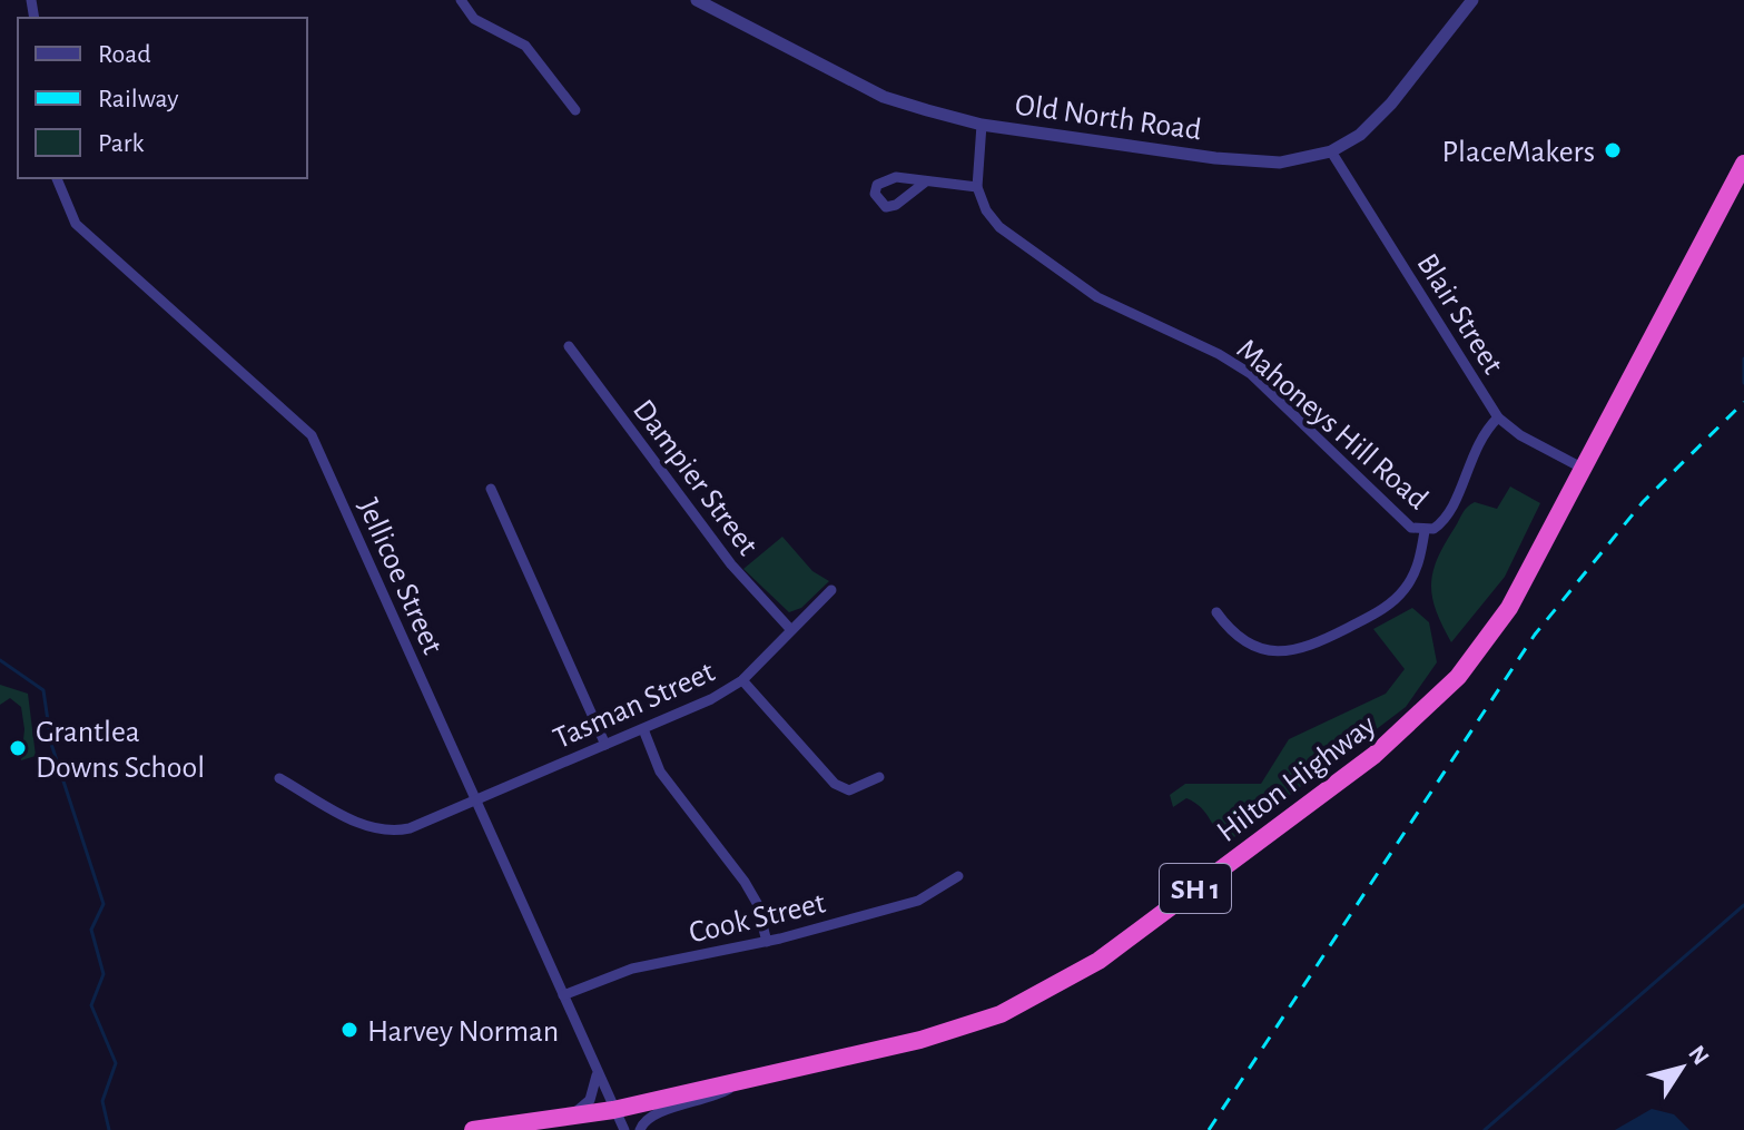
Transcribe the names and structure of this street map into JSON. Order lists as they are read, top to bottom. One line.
{"streets":{"highway":["Hilton Highway","SH 1"],"street":["Old North Road","Blair Street","Mahoneys Hill Road","Dampier Street","Jellicoe Street","Tasman Street","Cook Street"]},"crossings":[["Old North Road","Blair Street"],["Blair Street","Mahoneys Hill Road"],["Blair Street","Hilton Highway"],["Dampier Street","Tasman Street"],["Jellicoe Street","Tasman Street"],["Jellicoe Street","Hilton Highway"],["Jellicoe Street","SH 1"],["Jellicoe Street","Cook Street"],["Hilton Highway","SH 1"]],"places":["PlaceMakers","Grantlea Downs School","Harvey Norman"],"legend":["Road","Railway","Park"],"north":"top right"}
